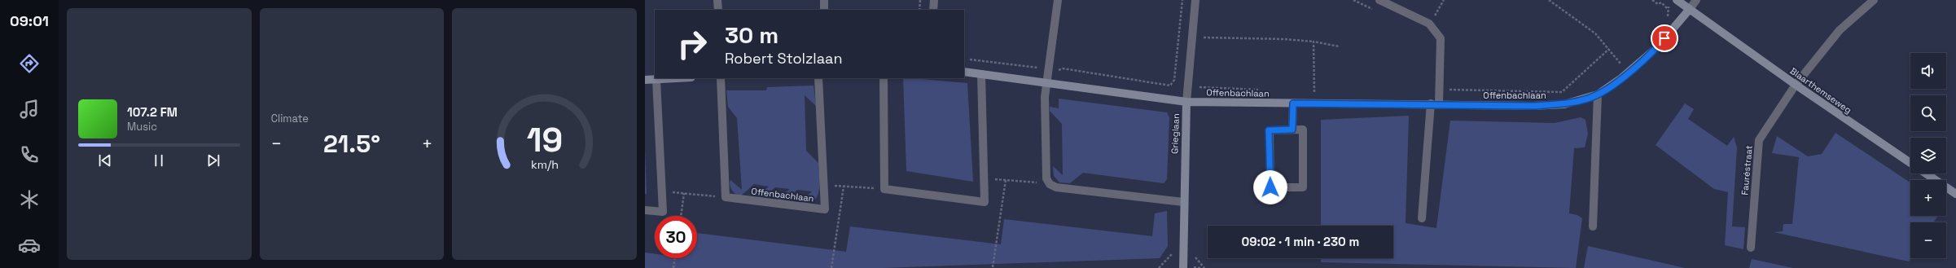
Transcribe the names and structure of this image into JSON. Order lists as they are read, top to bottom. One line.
{"streets":{"street":["Blaarthemseweg","Offenbachlaan","Grieglaan","Fauréstraat"]},"crossings":[["Blaarthemseweg","Offenbachlaan"],["Blaarthemseweg","Fauréstraat"],["Offenbachlaan","Grieglaan"]],"page":{"tabs":"09:01","tile":"Climate","turn":["30 m","Robert Stolzlaan"],"map_buttons":["+","−"],"song":["107.2 FM","Music"],"heat":["−","21.5°","+"],"limit":"30","trip":"09:02 · 1 min · 230 m","gauge":["19","km/h"]}}
